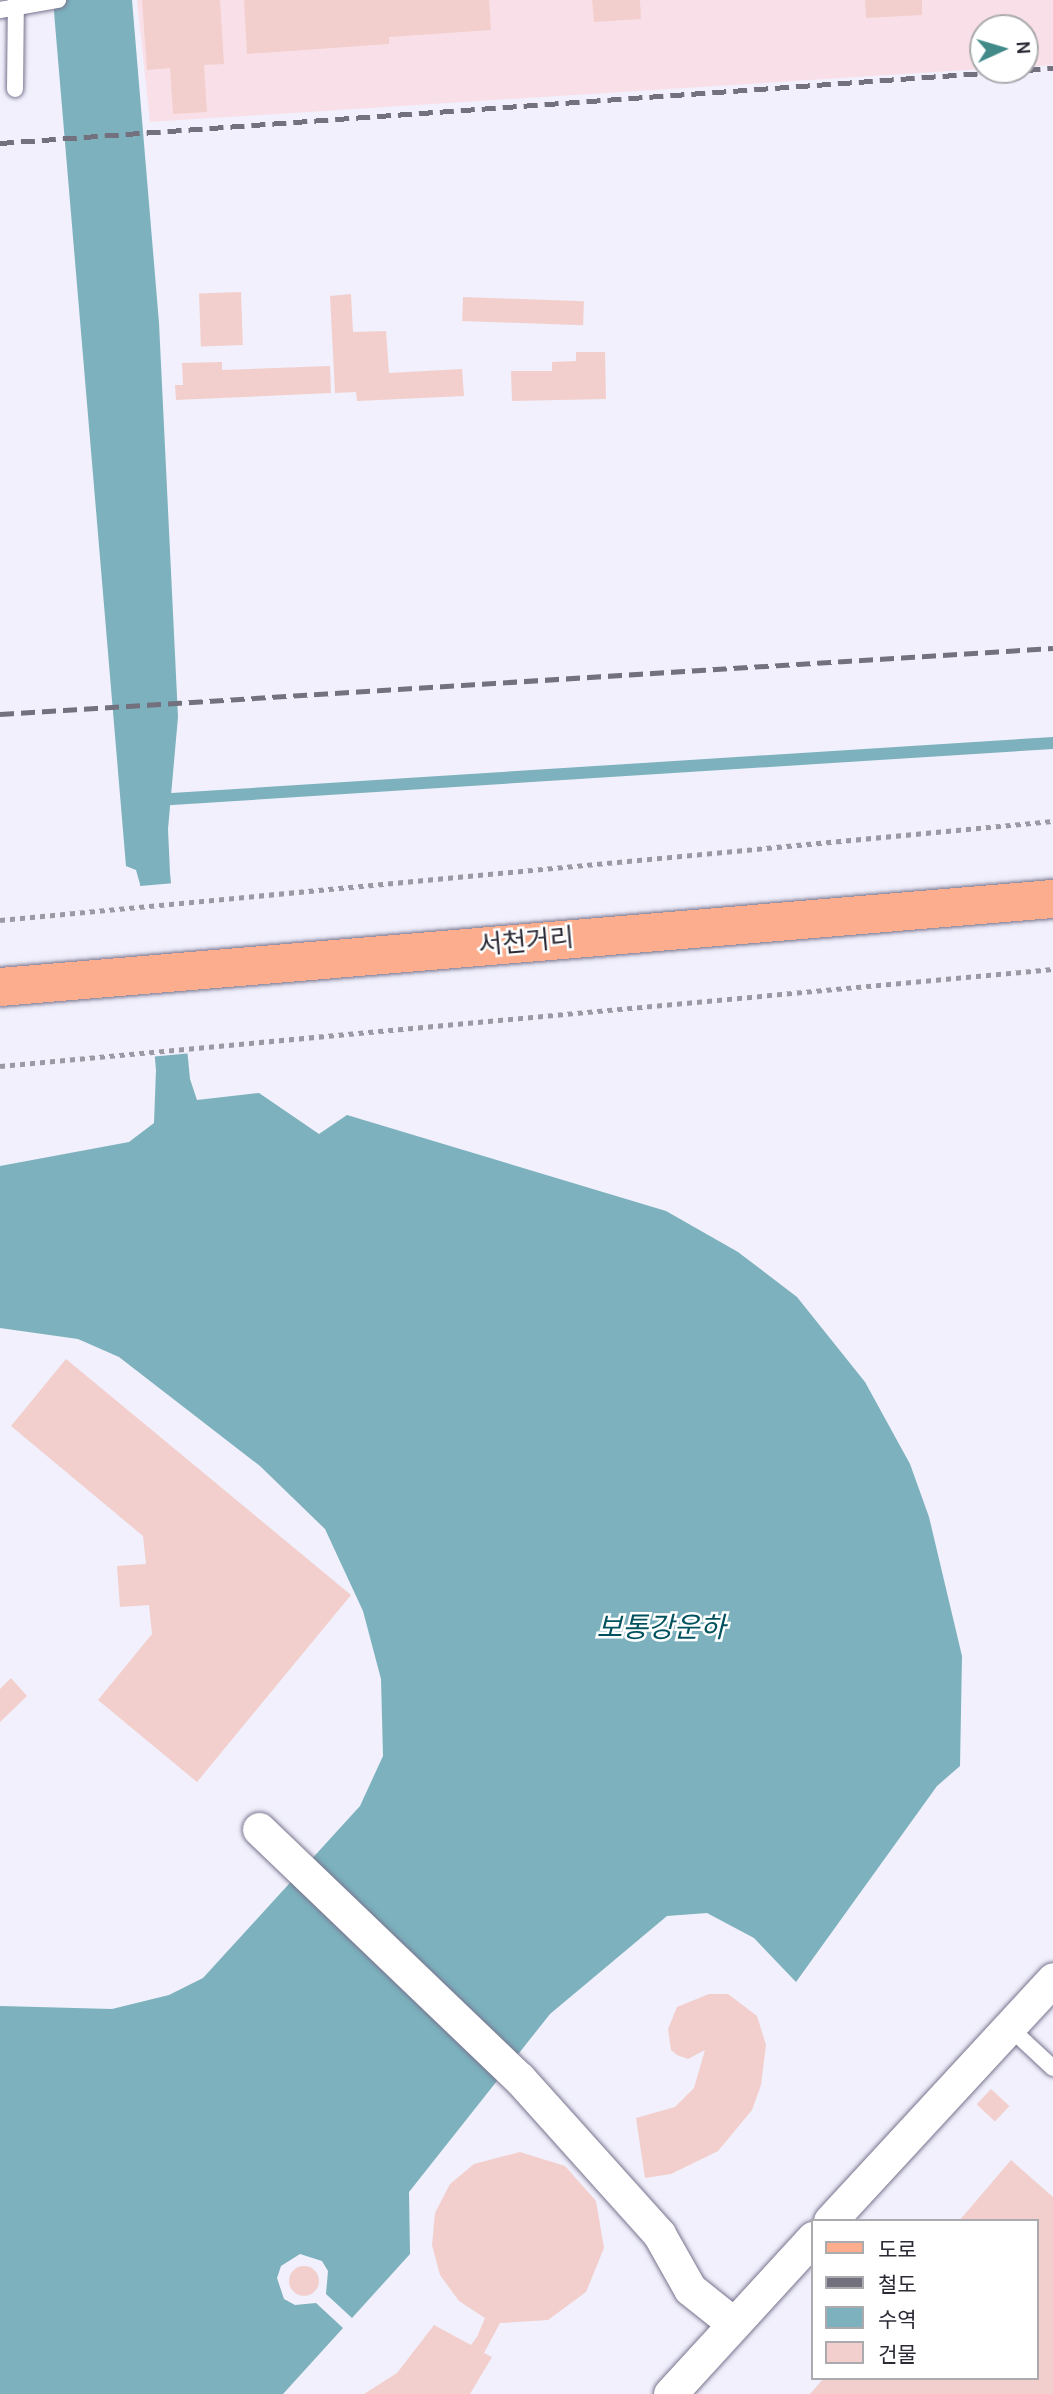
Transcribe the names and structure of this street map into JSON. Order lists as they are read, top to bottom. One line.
{"streets":{"main road":["서천거리"]},"water":["보통강운하"],"legend":["도로","철도","수역","건물"],"north":"right"}
